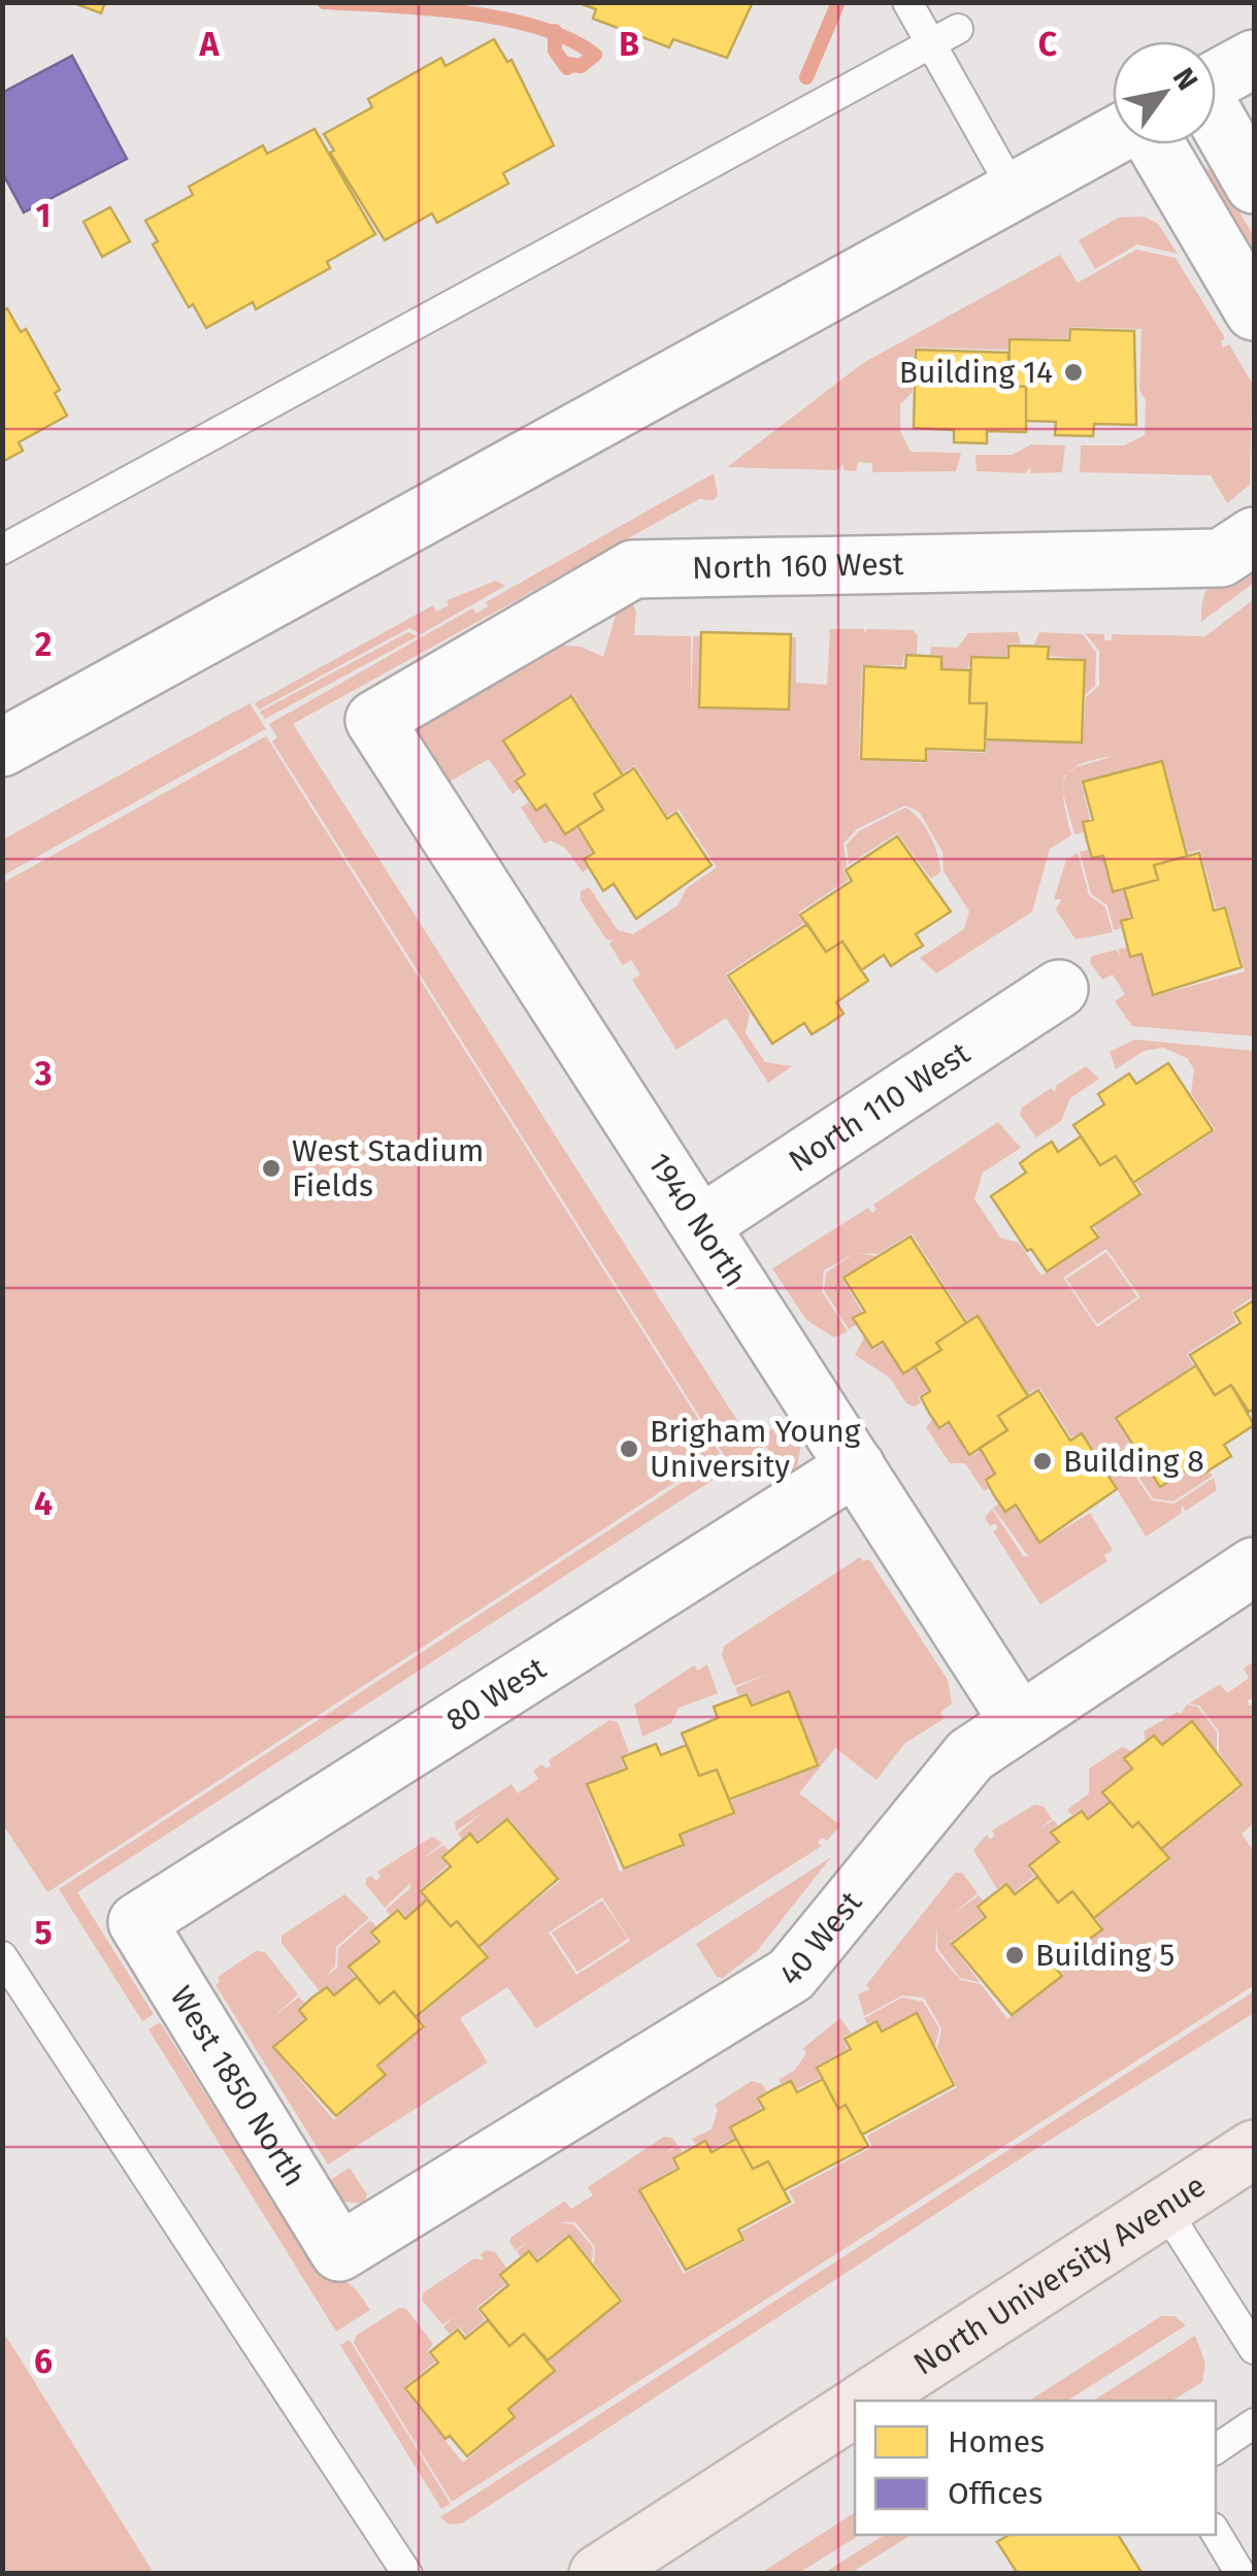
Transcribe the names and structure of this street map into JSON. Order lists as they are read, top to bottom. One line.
{"streets":{"highway":["North University Avenue"],"street":["North 160 West","North 110 West","1940 North","80 West","40 West","West 1850 North"]},"crossings":[["North 160 West","1940 North"],["North 110 West","1940 North"],["1940 North","80 West"],["1940 North","40 West"],["80 West","West 1850 North"],["40 West","West 1850 North"]],"places":["Building 14","West Stadium Fields","Brigham Young University","Building 8","Building 5"],"legend":["Homes","Offices"],"north":"top right","grid":{"columns":["A","B","C"],"rows":["1","2","3","4","5","6"]}}
